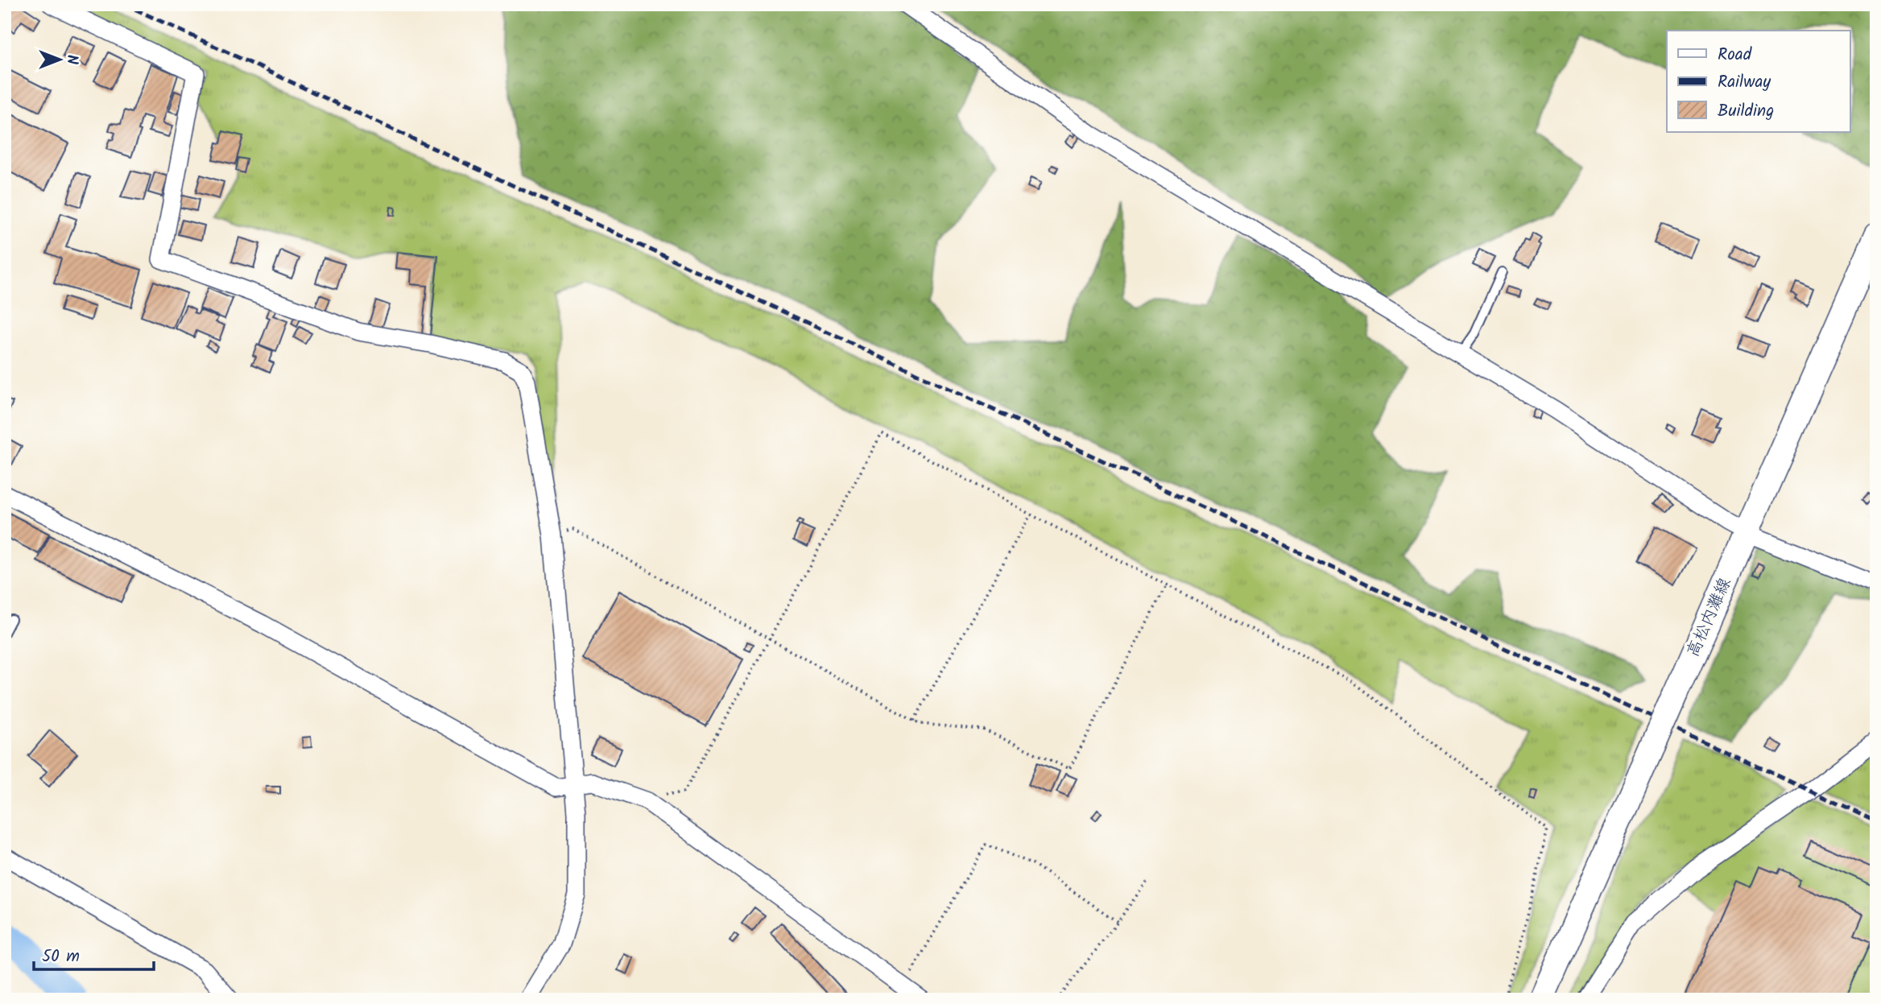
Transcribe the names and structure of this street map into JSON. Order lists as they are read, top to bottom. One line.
{"streets":{"main road":["高松内灘線"]},"legend":["Road","Railway","Building"],"scale_bar":"50 m","north":"right"}
